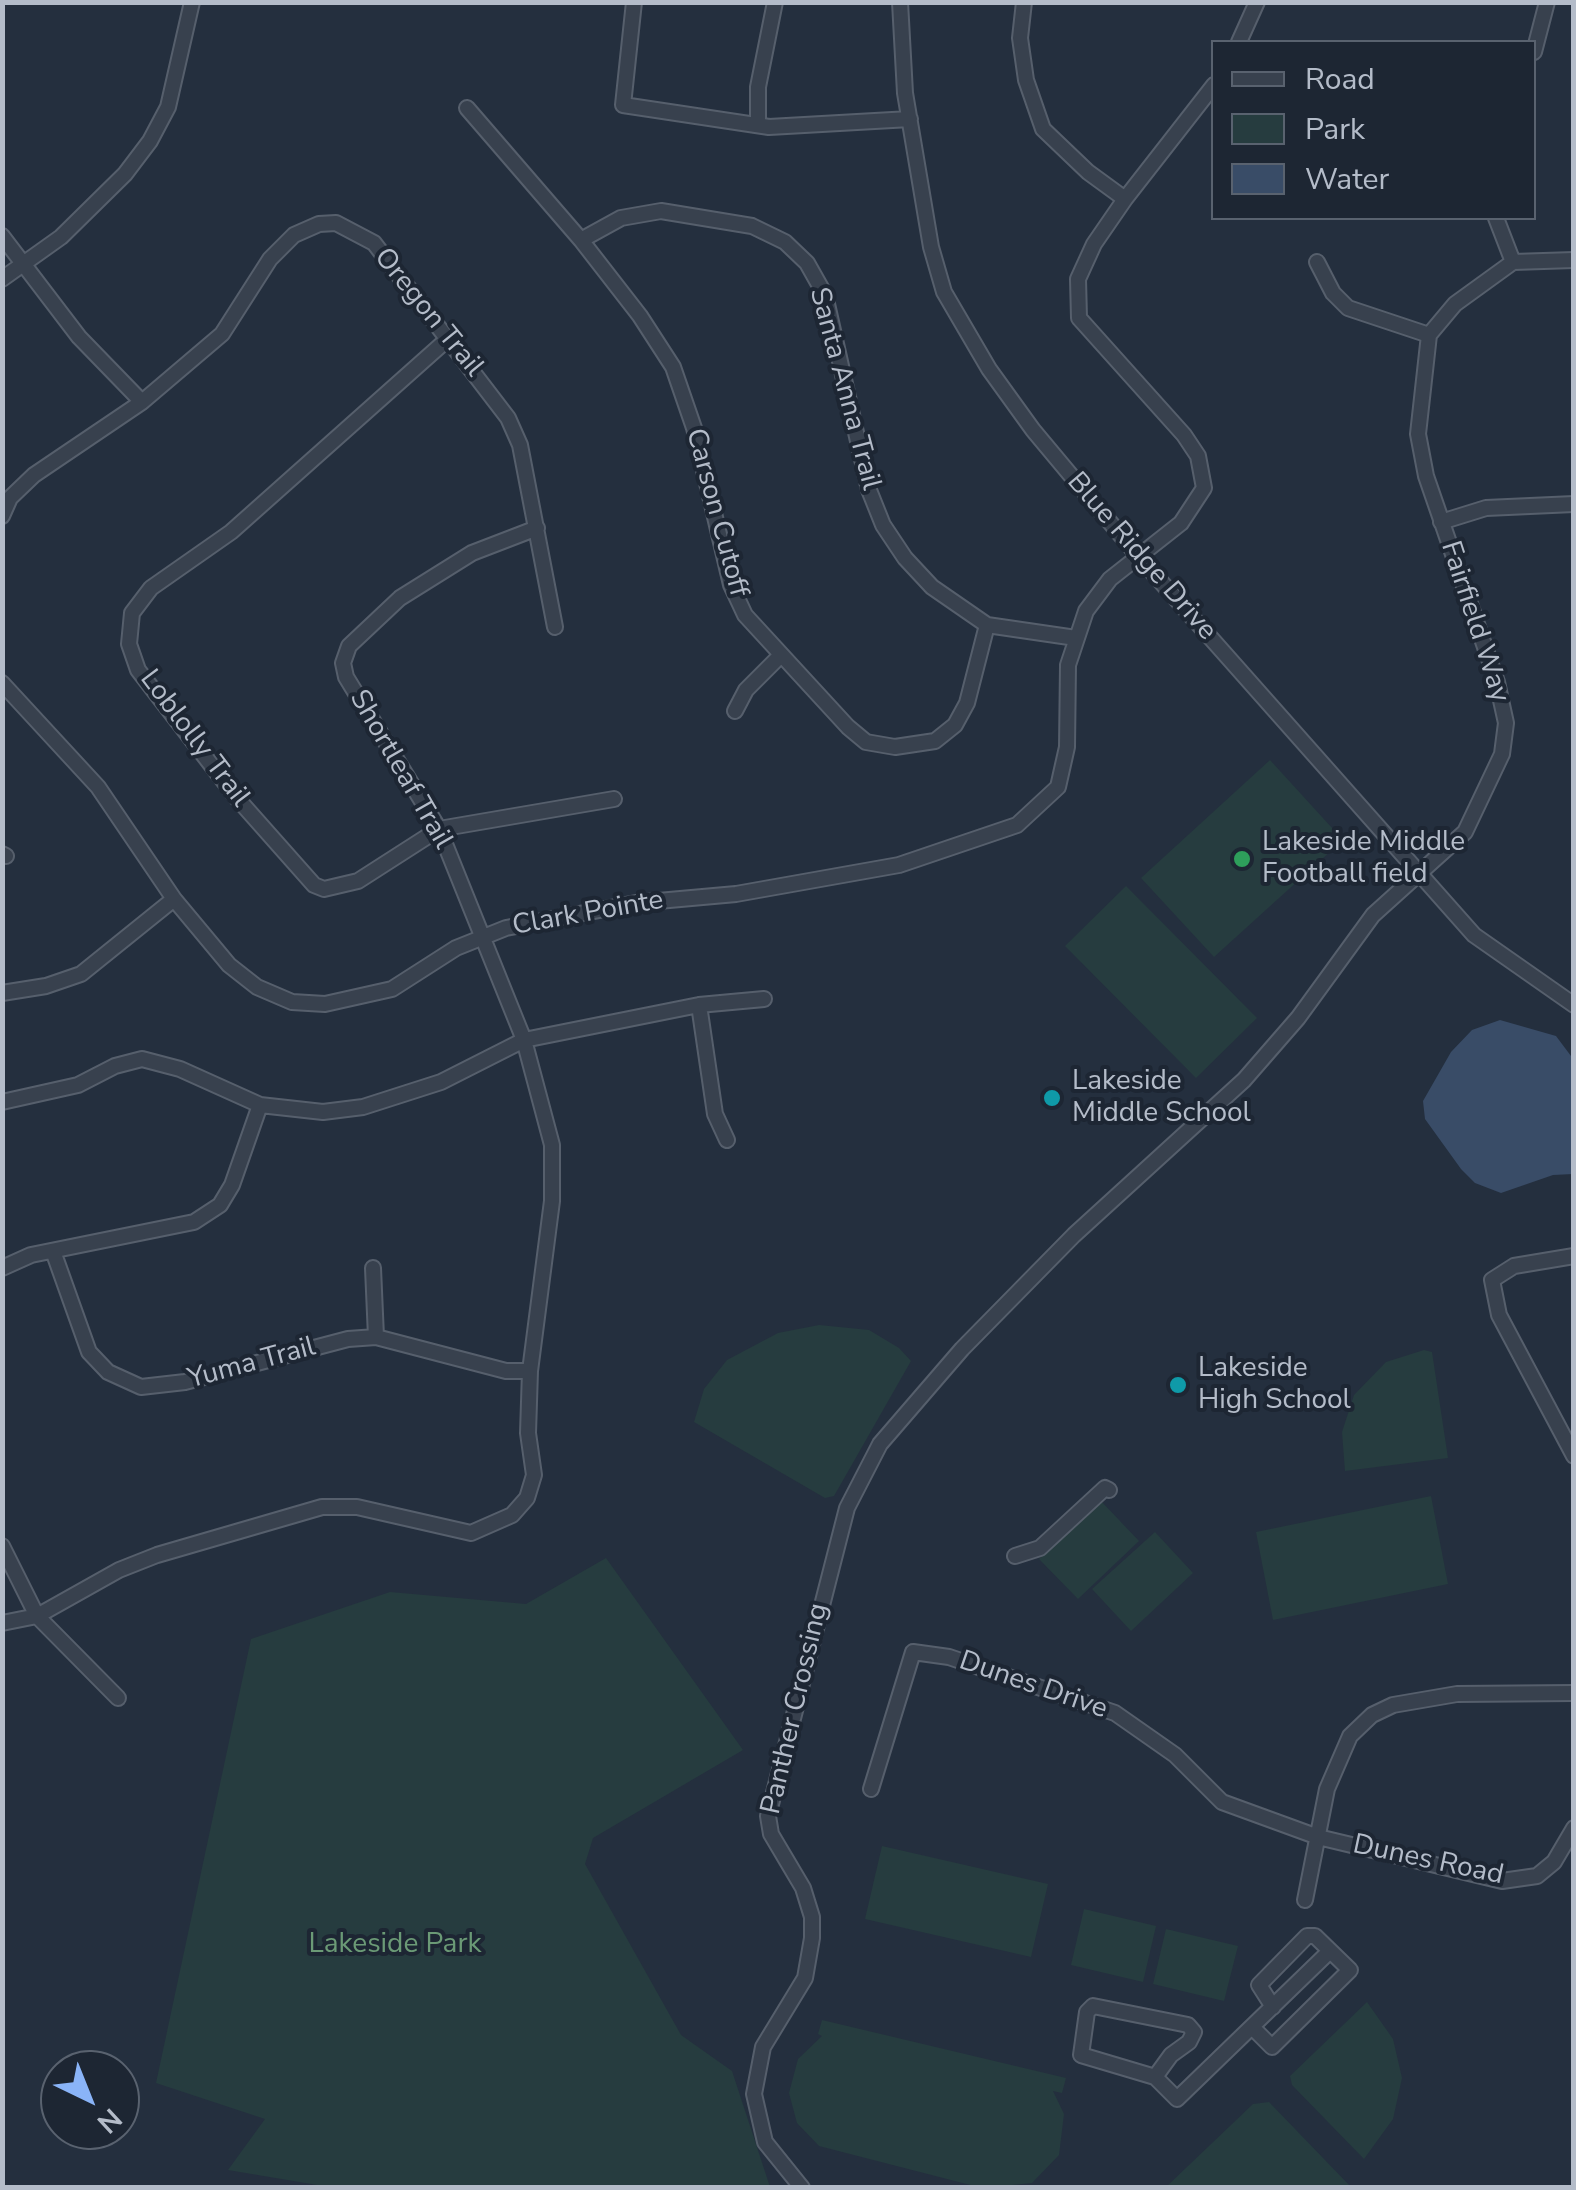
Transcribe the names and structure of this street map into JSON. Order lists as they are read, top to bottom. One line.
{"streets":{"street":["Oregon Trail","Santa Anna Trail","Carson Cutoff","Blue Ridge Drive","Fairfield Way","Loblolly Trail","Shortleaf Trail","Clark Pointe","Yuma Trail","Dunes Drive","Panther Crossing","Dunes Road"]},"crossings":[["Oregon Trail","Loblolly Trail"],["Oregon Trail","Shortleaf Trail"],["Santa Anna Trail","Carson Cutoff"],["Santa Anna Trail","Clark Pointe"],["Blue Ridge Drive","Fairfield Way"],["Blue Ridge Drive","Clark Pointe"],["Fairfield Way","Panther Crossing"],["Loblolly Trail","Shortleaf Trail"],["Shortleaf Trail","Clark Pointe"],["Shortleaf Trail","Yuma Trail"],["Dunes Drive","Dunes Road"]],"parks":["Lakeside Park"],"places":["Lakeside Middle Football field","Lakeside Middle School","Lakeside High School"],"legend":["Road","Park","Water"],"north":"bottom right"}
